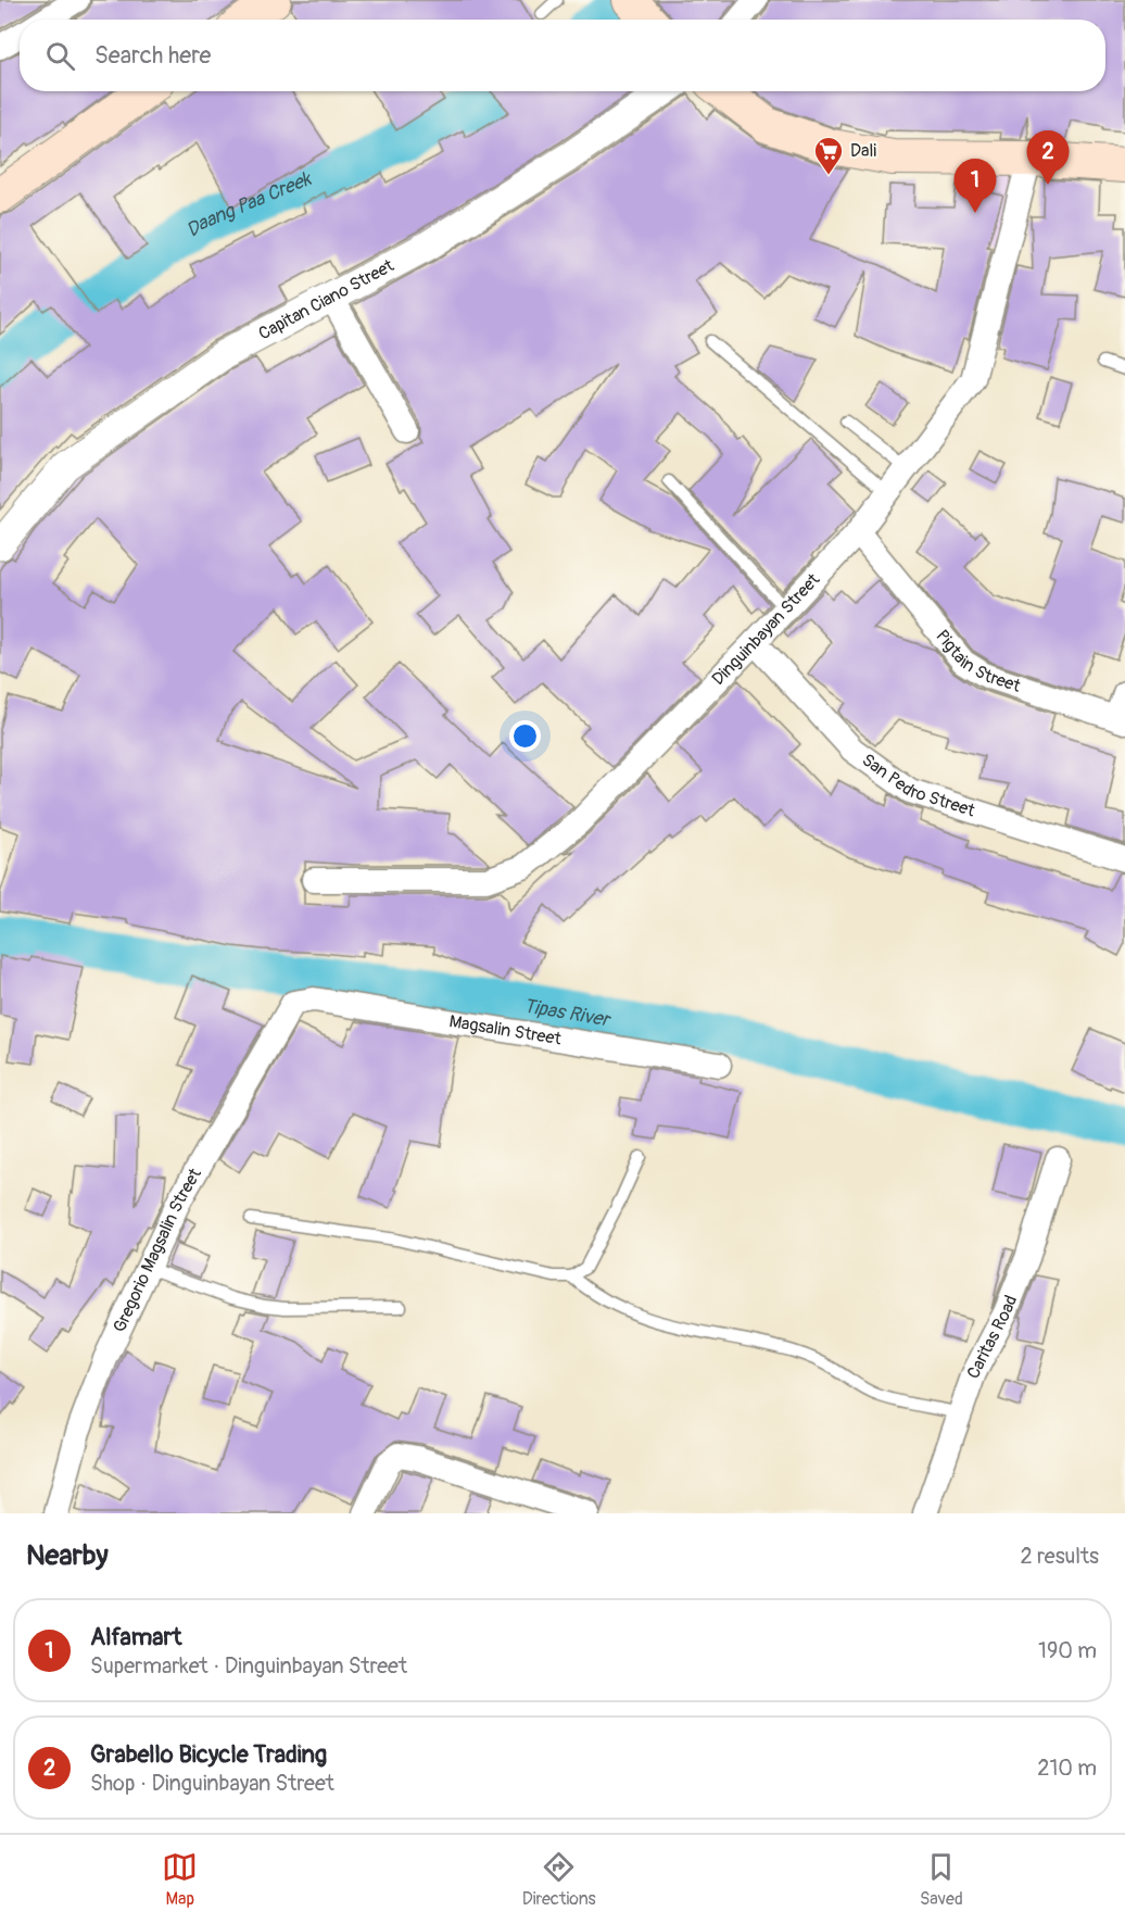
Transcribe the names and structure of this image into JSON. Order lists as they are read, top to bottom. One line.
{"streets":{"street":["Capitan Ciano Street","Dinguinbayan Street","Pigtain Street","San Pedro Street","Magsalin Street","Gregorio Magsalin Street","Caritas Road"]},"crossings":[["Dinguinbayan Street","Pigtain Street"],["Dinguinbayan Street","San Pedro Street"],["Magsalin Street","Gregorio Magsalin Street"]],"water":["Daang Paa Creek","Tipas River"],"places":{"supermarket":["Dali"]},"page":{"search":"Search here","pins":["2","1"],"heading":["Nearby","2 results"],"list":[{"mark":"1","name":"Alfamart","note":"Supermarket · Dinguinbayan Street","value":"190 m"},{"mark":"2","name":"Grabello Bicycle Trading","note":"Shop · Dinguinbayan Street","value":"210 m"}],"nav":["Map","Directions","Saved"]}}
